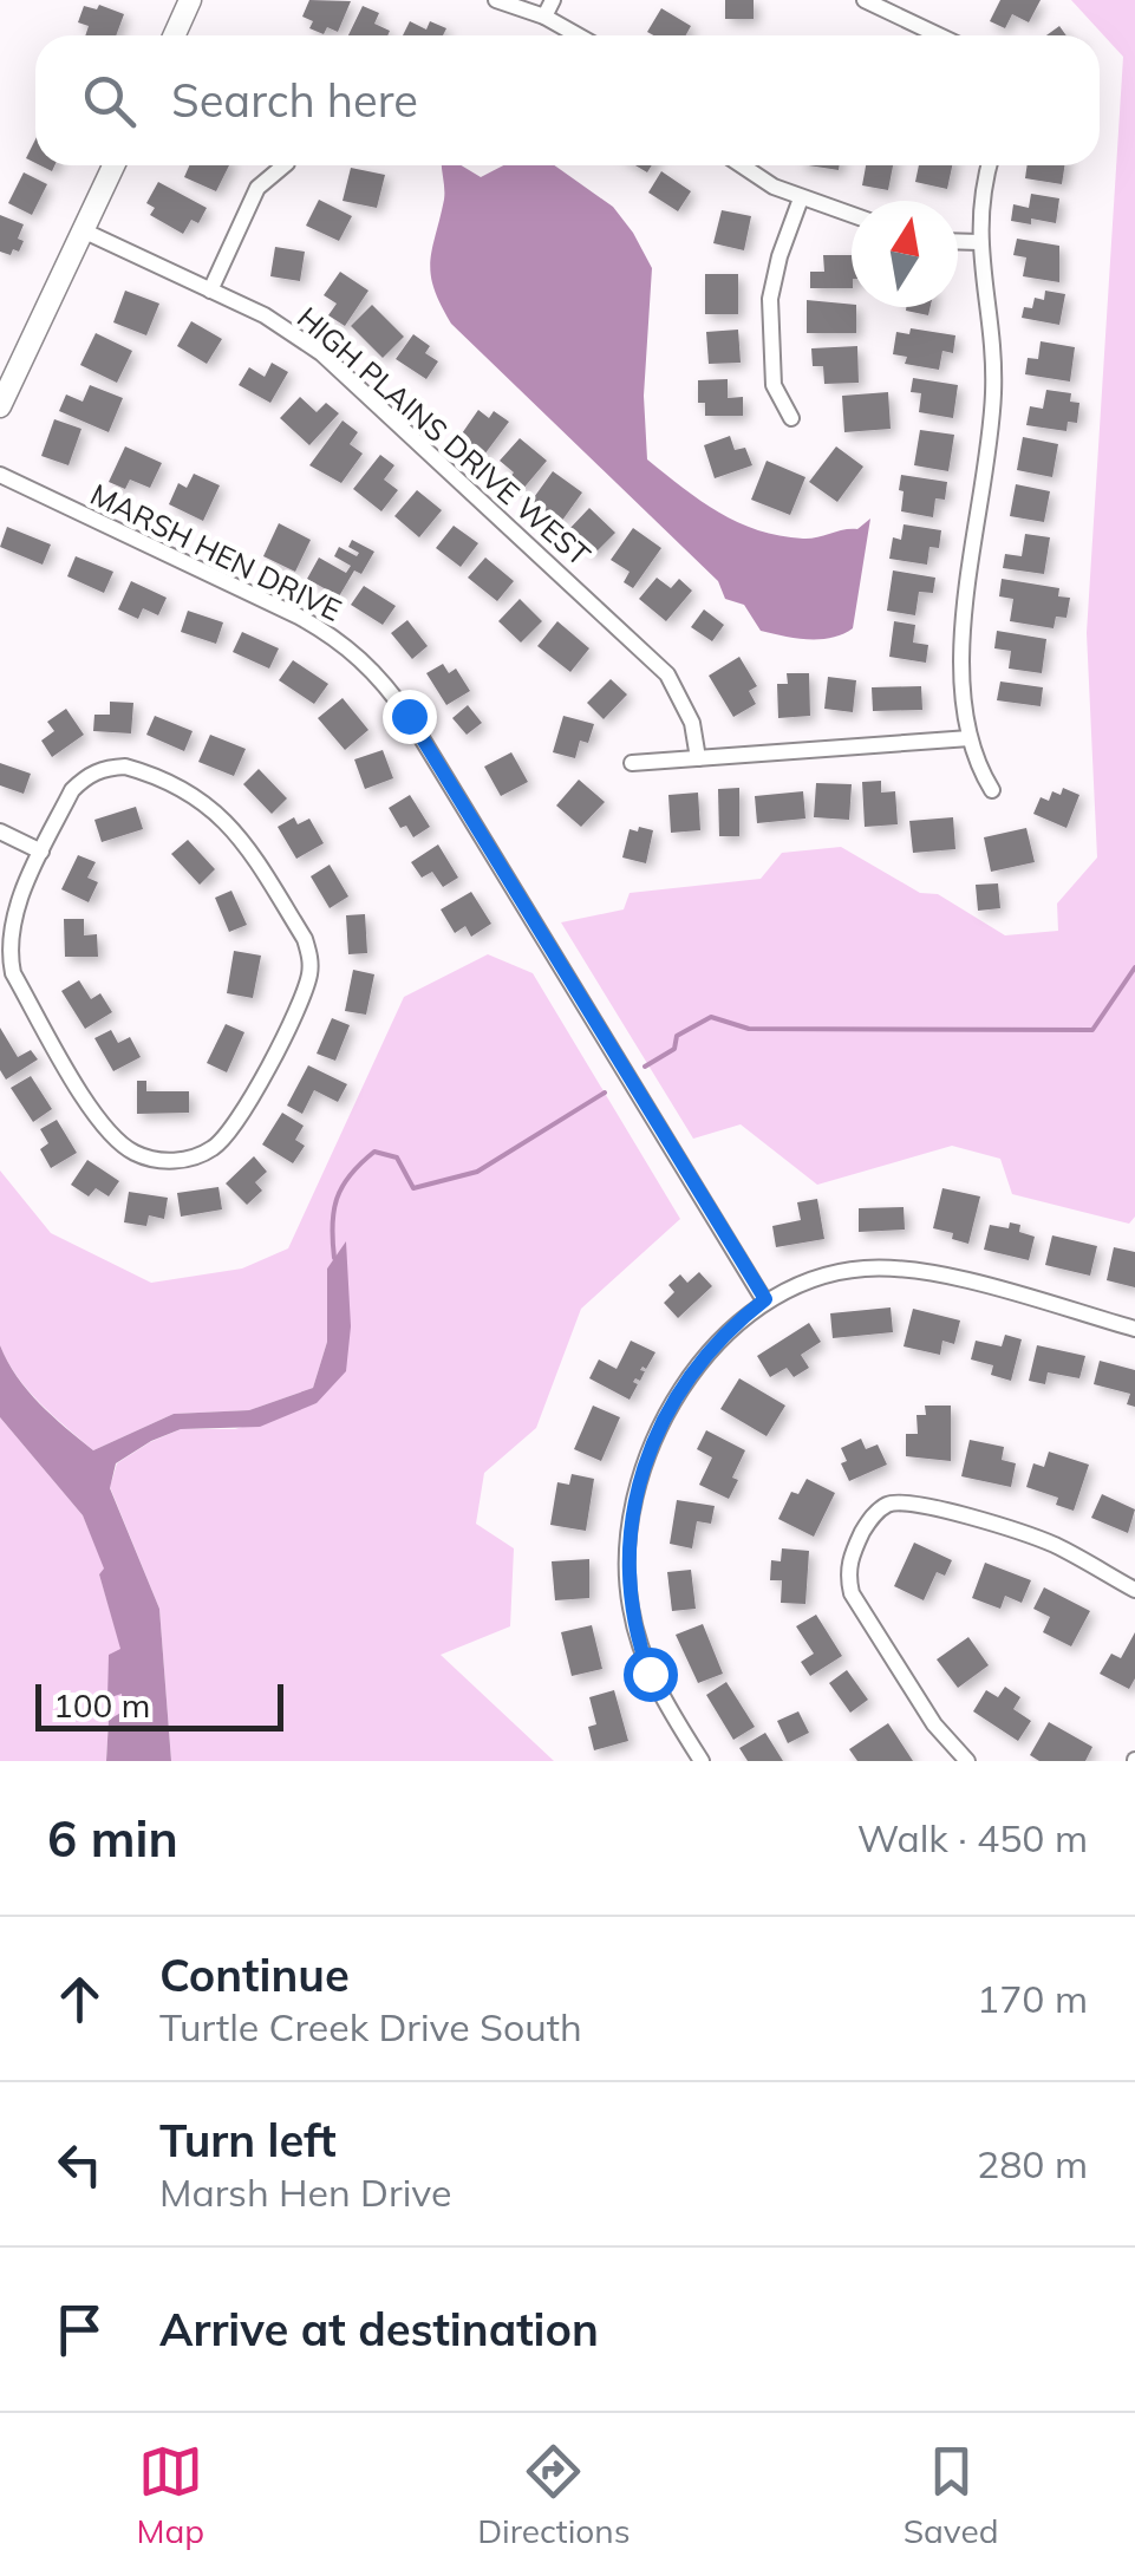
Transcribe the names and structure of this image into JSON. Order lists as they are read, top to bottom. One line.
{"streets":{"street":["HIGH PLAINS DRIVE WEST","MARSH HEN DRIVE"]},"scale_bar":"100 m","north":"top","page":{"search":"Search here","scale":"100 m","heading":["6 min","Walk · 450 m"],"list":[["Continue","Turtle Creek Drive South","170 m"],["Turn left","Marsh Hen Drive","280 m"],"Arrive at destination"],"nav":["Map","Directions","Saved"]}}
